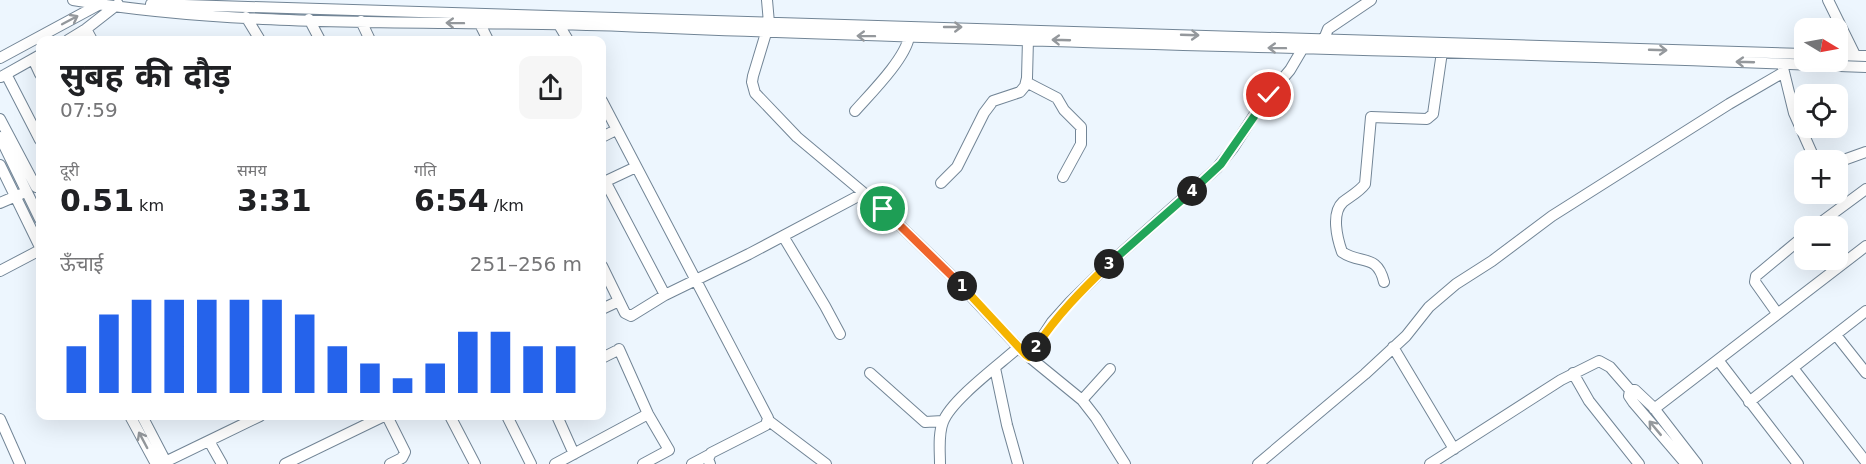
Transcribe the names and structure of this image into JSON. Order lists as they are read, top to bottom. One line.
{"north":"right","page":{"map_buttons":["+","−"],"heading":["सुबह की दौड़","07:59"],"stats":[["दूरी","0.51 km"],["समय","3:31"],["गति","6:54 /km"]],"pins":["4","3","1","2"],"chart":["ऊँचाई","251–256 m"]}}
